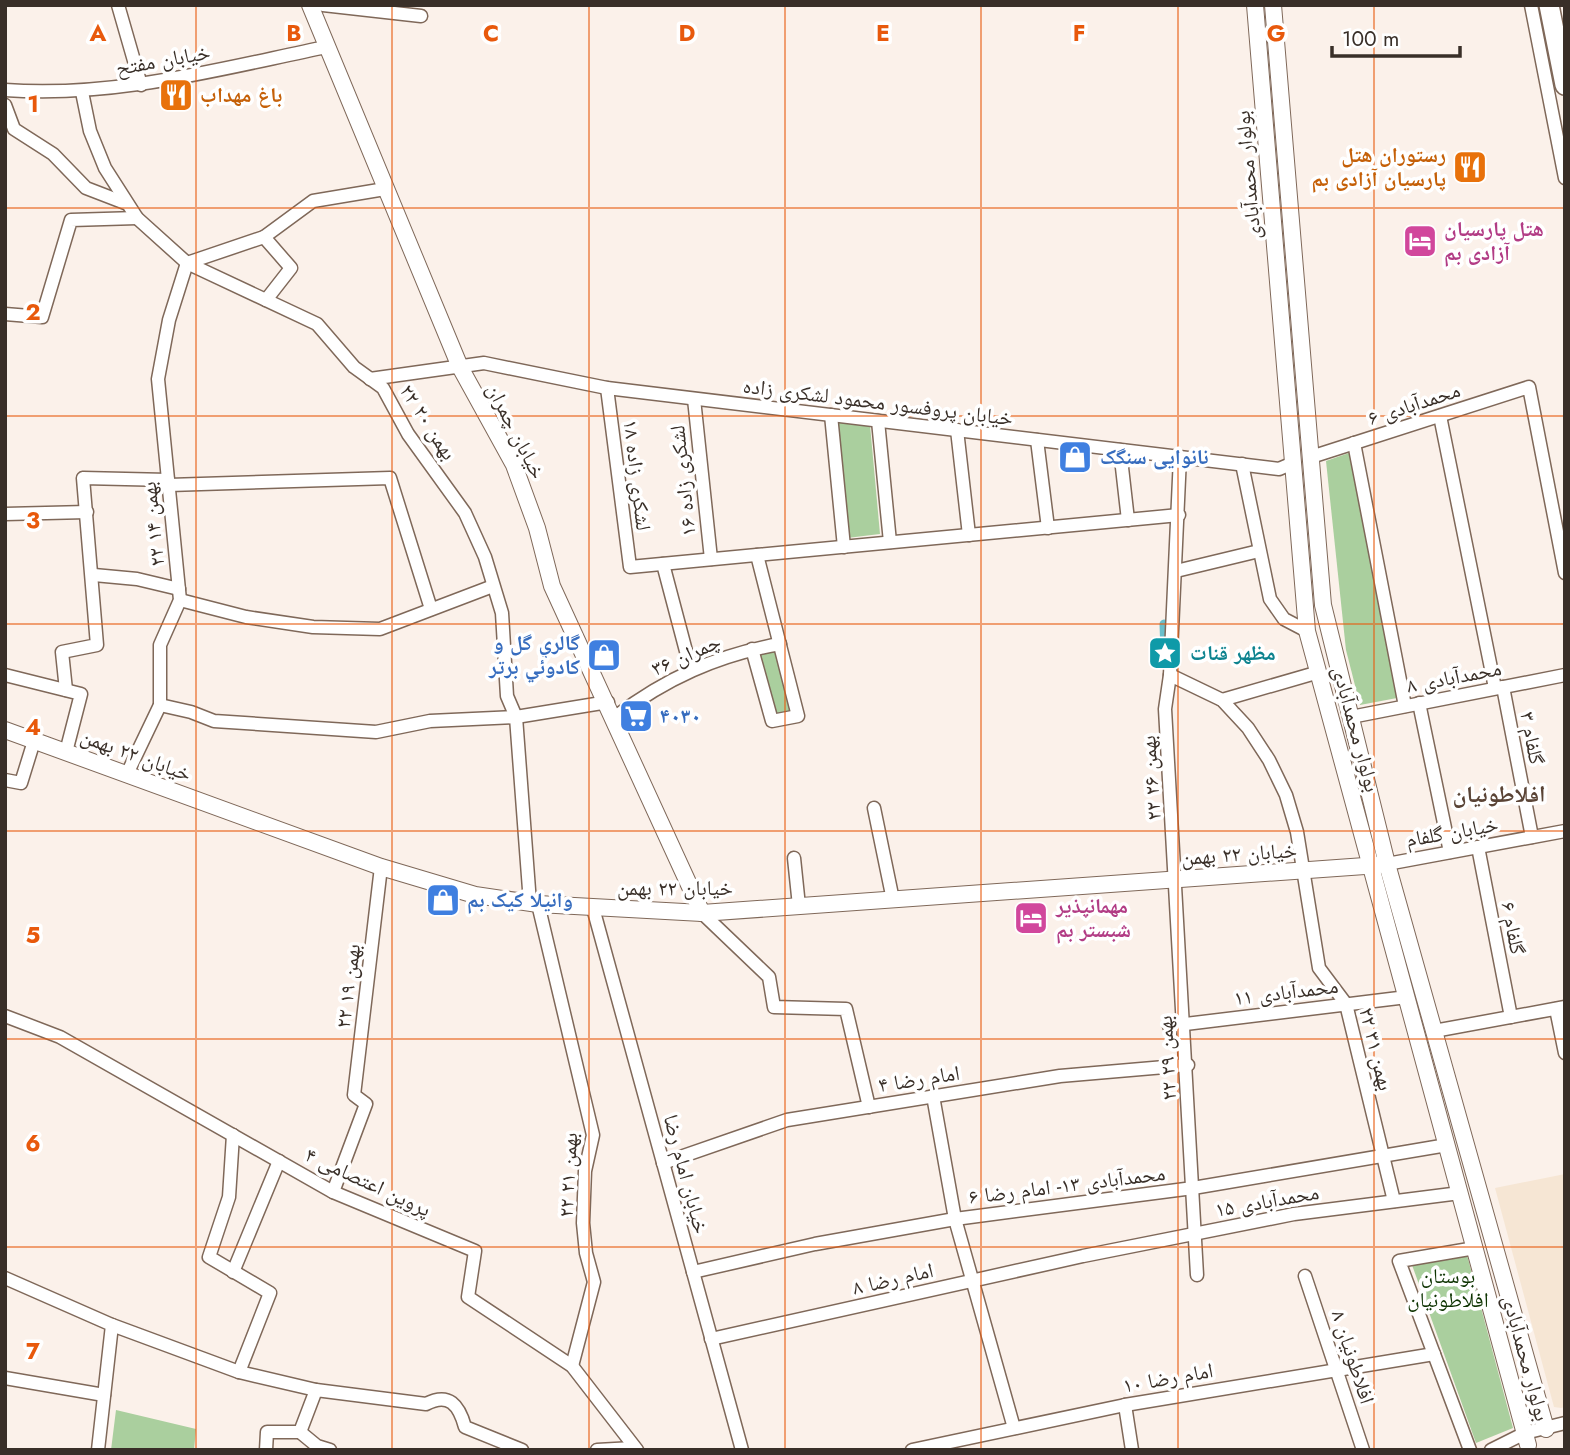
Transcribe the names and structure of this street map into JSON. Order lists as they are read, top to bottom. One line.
{"streets":{"main road":["بولوار محمدآبادی","خیابان چمران","خیابان ۲۲ بهمن"],"street":["خیابان مفتح","خیابان پروفسور محمود لشکری زاده","محمدآبادی ۶","۲۲ بهمن ۲۰","لشکری زاده ۱۸","لشکری زاده ١۶","۲۲ بهمن ۱۴","چمران ۳۶","محمدآبادی ۸","گلفام ۳","۲۲ بهمن ۲۶","خیابان گلفام","گلفام ۶","۲۲ بهمن ۱۹","محمدآبادی ۱۱","۲۲ بهمن ۳۱","۲۲ بهمن ۲۹","امام رضا ۴","خیابان امام رضا","۲۲ بهمن ۲۱","پروین اعتصامی ۴","محمدآبادی ۱۳- امام رضا ۶","محمدآبادی ۱۵","امام رضا ۸","افلاطونیان ۸","امام رضا ۱۰"]},"crossings":[["خیابان مفتح","۲۲ بهمن ۲۰"],["خیابان مفتح","خیابان چمران"],["بولوار محمدآبادی","خیابان پروفسور محمود لشکری زاده"],["بولوار محمدآبادی","محمدآبادی ۶"],["بولوار محمدآبادی","محمدآبادی ۸"],["بولوار محمدآبادی","خیابان ۲۲ بهمن"],["بولوار محمدآبادی","خیابان گلفام"],["بولوار محمدآبادی","محمدآبادی ۱۱"],["بولوار محمدآبادی","محمدآبادی ۱۳- امام رضا ۶"],["بولوار محمدآبادی","محمدآبادی ۱۵"],["خیابان پروفسور محمود لشکری زاده","۲۲ بهمن ۲۰"],["خیابان پروفسور محمود لشکری زاده","خیابان چمران"],["خیابان پروفسور محمود لشکری زاده","لشکری زاده ۱۸"],["خیابان پروفسور محمود لشکری زاده","لشکری زاده ١۶"],["خیابان پروفسور محمود لشکری زاده","۲۲ بهمن ۲۶"],["محمدآبادی ۶","گلفام ۳"],["۲۲ بهمن ۲۰","۲۲ بهمن ۱۴"],["۲۲ بهمن ۲۰","خیابان ۲۲ بهمن"],["۲۲ بهمن ۲۰","۲۲ بهمن ۲۱"],["خیابان چمران","چمران ۳۶"],["خیابان چمران","خیابان ۲۲ بهمن"],["۲۲ بهمن ۱۴","خیابان ۲۲ بهمن"],["محمدآبادی ۸","گلفام ۳"],["گلفام ۳","خیابان گلفام"],["خیابان ۲۲ بهمن","۲۲ بهمن ۲۶"],["خیابان ۲۲ بهمن","خیابان گلفام"],["خیابان ۲۲ بهمن","۲۲ بهمن ۱۹"],["خیابان ۲۲ بهمن","۲۲ بهمن ۳۱"],["خیابان ۲۲ بهمن","۲۲ بهمن ۲۹"],["خیابان ۲۲ بهمن","خیابان امام رضا"],["خیابان ۲۲ بهمن","۲۲ بهمن ۲۱"],["۲۲ بهمن ۲۶","۲۲ بهمن ۲۹"],["خیابان گلفام","گلفام ۶"],["۲۲ بهمن ۱۹","پروین اعتصامی ۴"],["محمدآبادی ۱۱","۲۲ بهمن ۳۱"],["محمدآبادی ۱۱","۲۲ بهمن ۲۹"],["۲۲ بهمن ۳۱","محمدآبادی ۱۳- امام رضا ۶"],["۲۲ بهمن ۳۱","محمدآبادی ۱۵"],["۲۲ بهمن ۲۹","امام رضا ۴"],["۲۲ بهمن ۲۹","محمدآبادی ۱۳- امام رضا ۶"],["۲۲ بهمن ۲۹","محمدآبادی ۱۵"],["امام رضا ۴","خیابان امام رضا"],["خیابان امام رضا","محمدآبادی ۱۳- امام رضا ۶"],["خیابان امام رضا","امام رضا ۸"],["۲۲ بهمن ۲۱","پروین اعتصامی ۴"],["محمدآبادی ۱۵","امام رضا ۸"],["افلاطونیان ۸","امام رضا ۱۰"]],"districts":["افلاطونیان"],"parks":["بوستان افلاطونیان"],"places":{"restaurant":["باغ مهداب","رستوران هتل پارسیان آزادی بم"],"hotel":["هتل پارسیان آزادی بم","مهمانپذیر شبستر بم"],"shop":["نانوایی سنگک","گالري گل و كادوئي برتر","وانیلا کیک بم"],"place":["مظهر قنات"],"supermarket":["۴۰۳۰"]},"scale_bar":"100 m","grid":{"columns":["A","B","C","D","E","F","G"],"rows":["1","2","3","4","5","6","7"]}}
